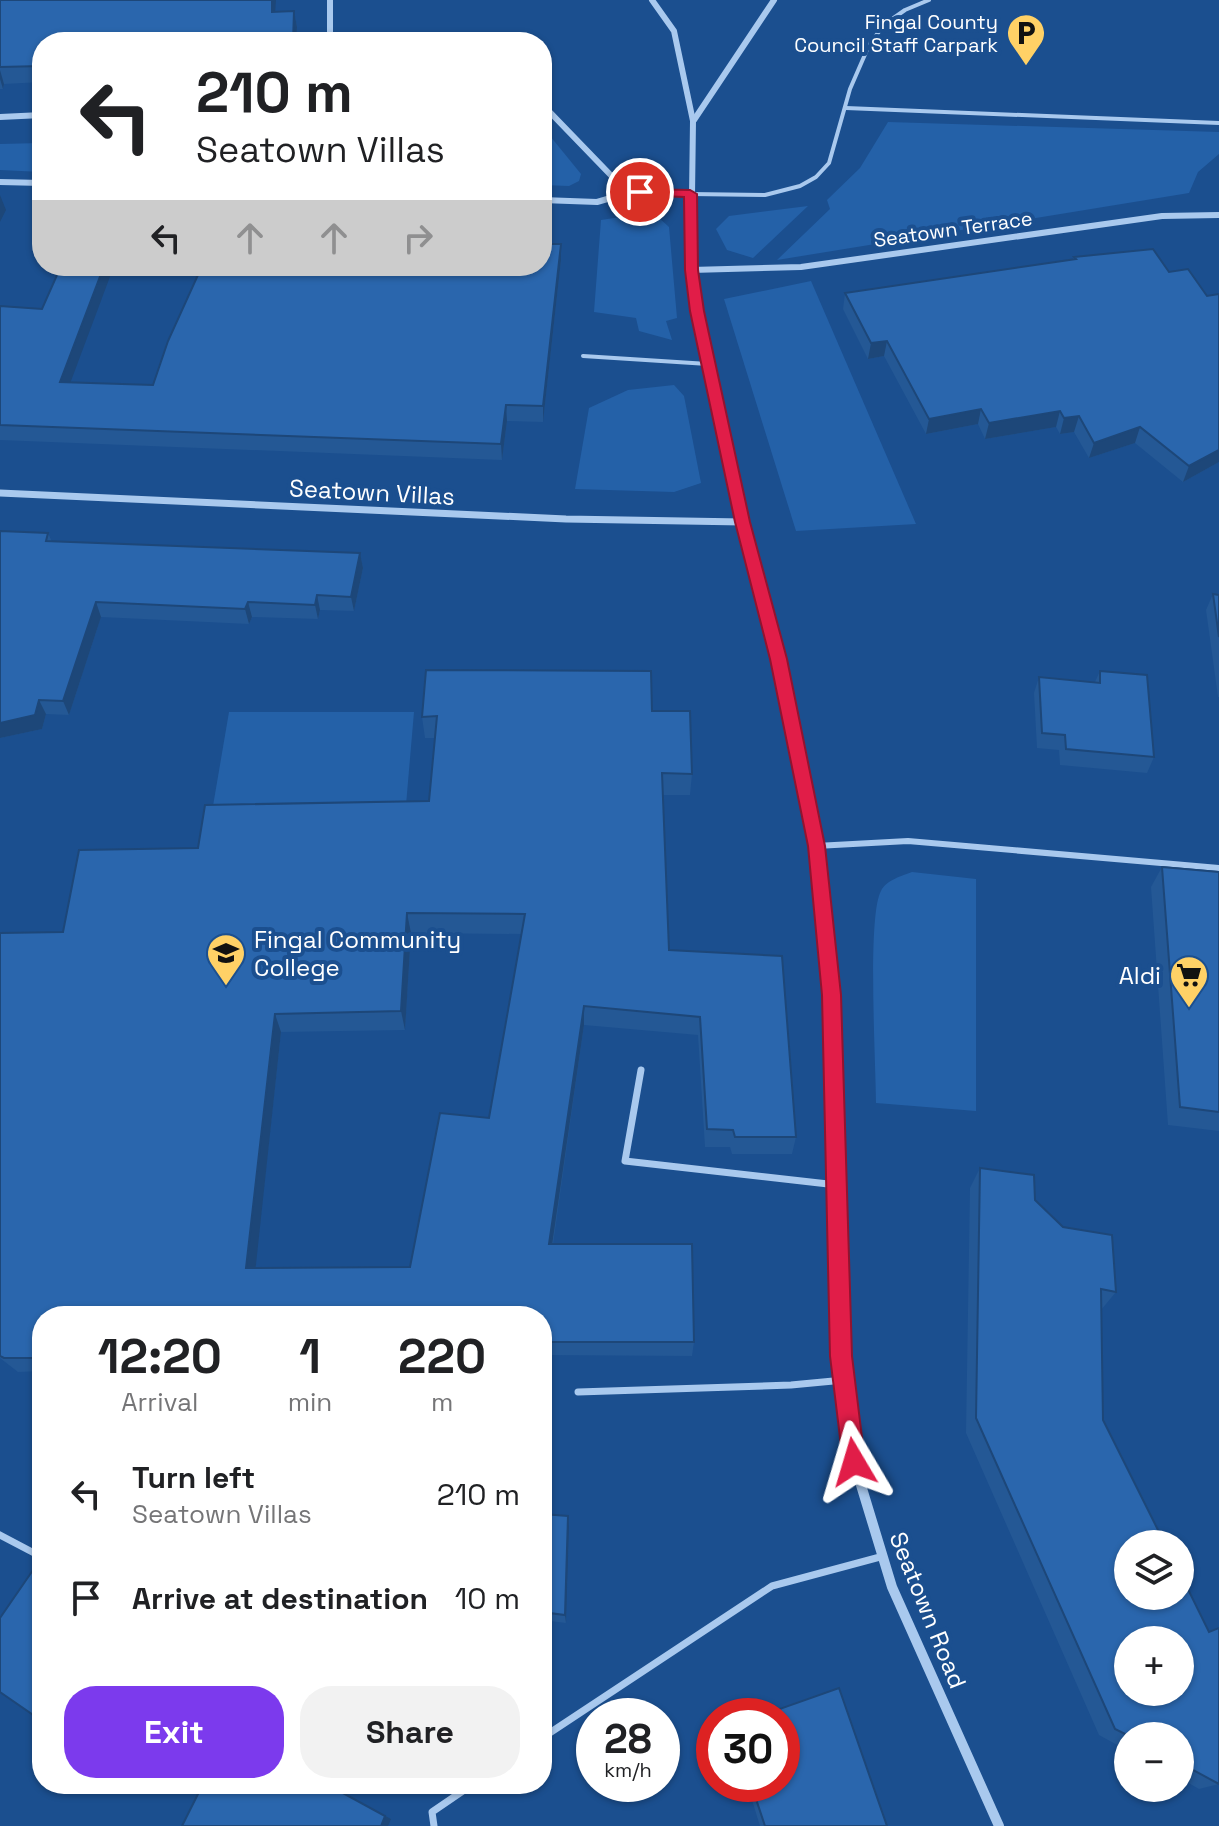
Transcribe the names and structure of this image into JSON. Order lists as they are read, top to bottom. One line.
{"streets":{"street":["Seatown Terrace","Seatown Villas","Seatown Road"]},"crossings":[["Seatown Terrace","Seatown Road"],["Seatown Villas","Seatown Road"]],"places":{"parking":["Fingal County Council Staff Carpark"],"school or university":["Fingal Community College"],"supermarket":["Aldi"]},"page":{"turn":["210 m","Seatown Villas"],"eta":["12:20","Arrival","1","min","220","m"],"list":[{"name":"Turn left","note":"Seatown Villas","value":"210 m"},{"name":"Arrive at destination","value":"10 m"}],"map_buttons":["+","−"],"buttons":["Exit","Share"],"speed":"28 km/h","limit":"30"}}
